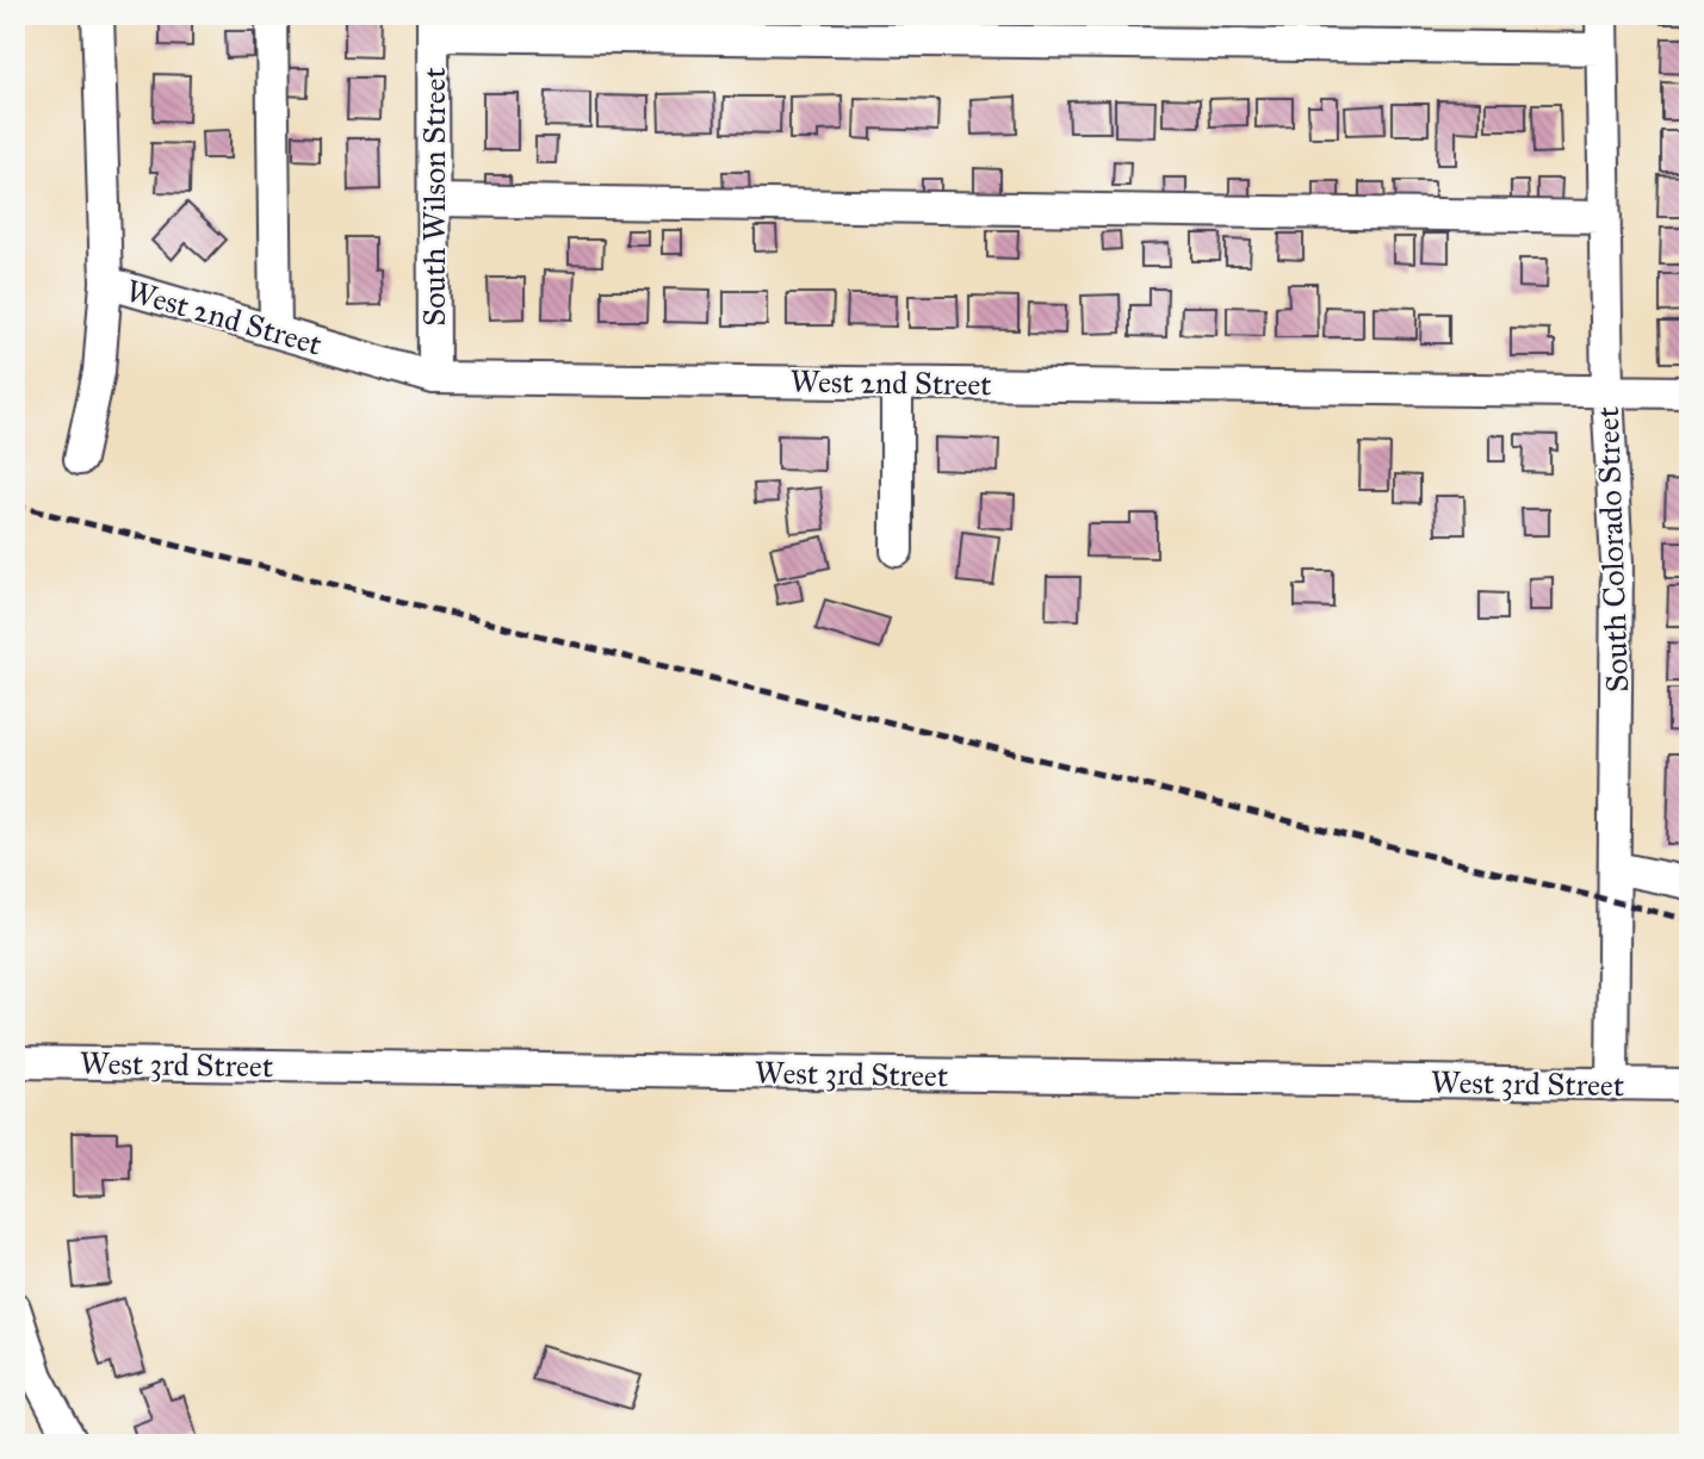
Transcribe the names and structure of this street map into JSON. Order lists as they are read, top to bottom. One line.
{"streets":{"street":["South Wilson Street","West 2nd Street","South Colorado Street","West 3rd Street"]},"crossings":[["South Wilson Street","West 2nd Street"],["West 2nd Street","South Colorado Street"],["South Colorado Street","West 3rd Street"]]}
